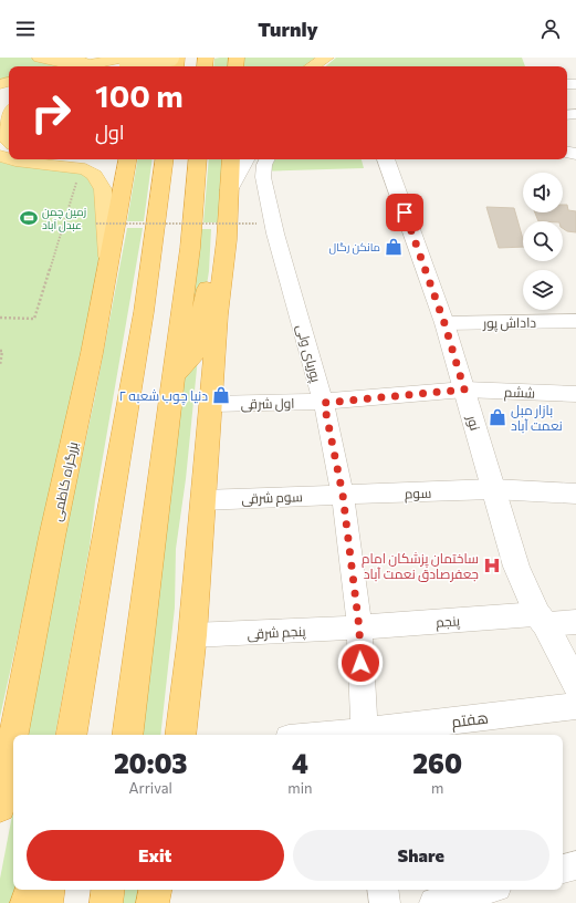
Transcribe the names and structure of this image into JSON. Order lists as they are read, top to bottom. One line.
{"streets":{"highway":["بزرگراه کاظمی"],"street":["داداش پور","پوریای ولی","ششم","اول شرقی","نور","سوم","سوم شرقی","پنجم","پنجم شرقی","هفتم"]},"crossings":[["داداش پور","نور"],["پوریای ولی","ششم"],["پوریای ولی","اول شرقی"],["پوریای ولی","سوم"],["پوریای ولی","سوم شرقی"],["پوریای ولی","پنجم"],["پوریای ولی","پنجم شرقی"],["پوریای ولی","هفتم"],["ششم","اول شرقی"],["ششم","نور"],["نور","سوم"],["نور","پنجم"],["سوم","سوم شرقی"],["پنجم","پنجم شرقی"]],"places":{"sports":["زمین چمن عبدل آباد"],"shop":["مانکن رگال","دنیا چوب شعبه ۲","بازار مبل نعمت آباد"],"hospital":["ساختمان پزشکان امام جعفرصادق نعمت آباد"]},"page":{"header":"Turnly","turn":["100 m","اول"],"eta":["20:03","Arrival","4","min","260","m"],"buttons":["Exit","Share"]}}
